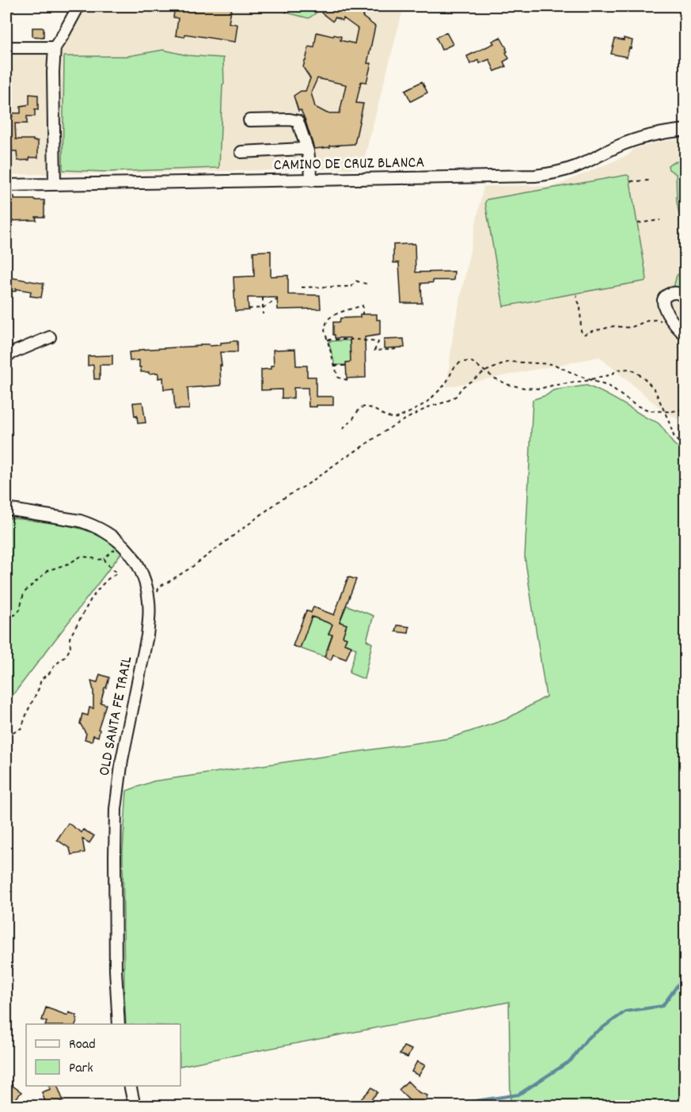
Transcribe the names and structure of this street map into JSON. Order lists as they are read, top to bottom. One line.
{"streets":{"street":["CAMINO DE CRUZ BLANCA","OLD SANTA FE TRAIL"]},"legend":["Road","Park"]}
